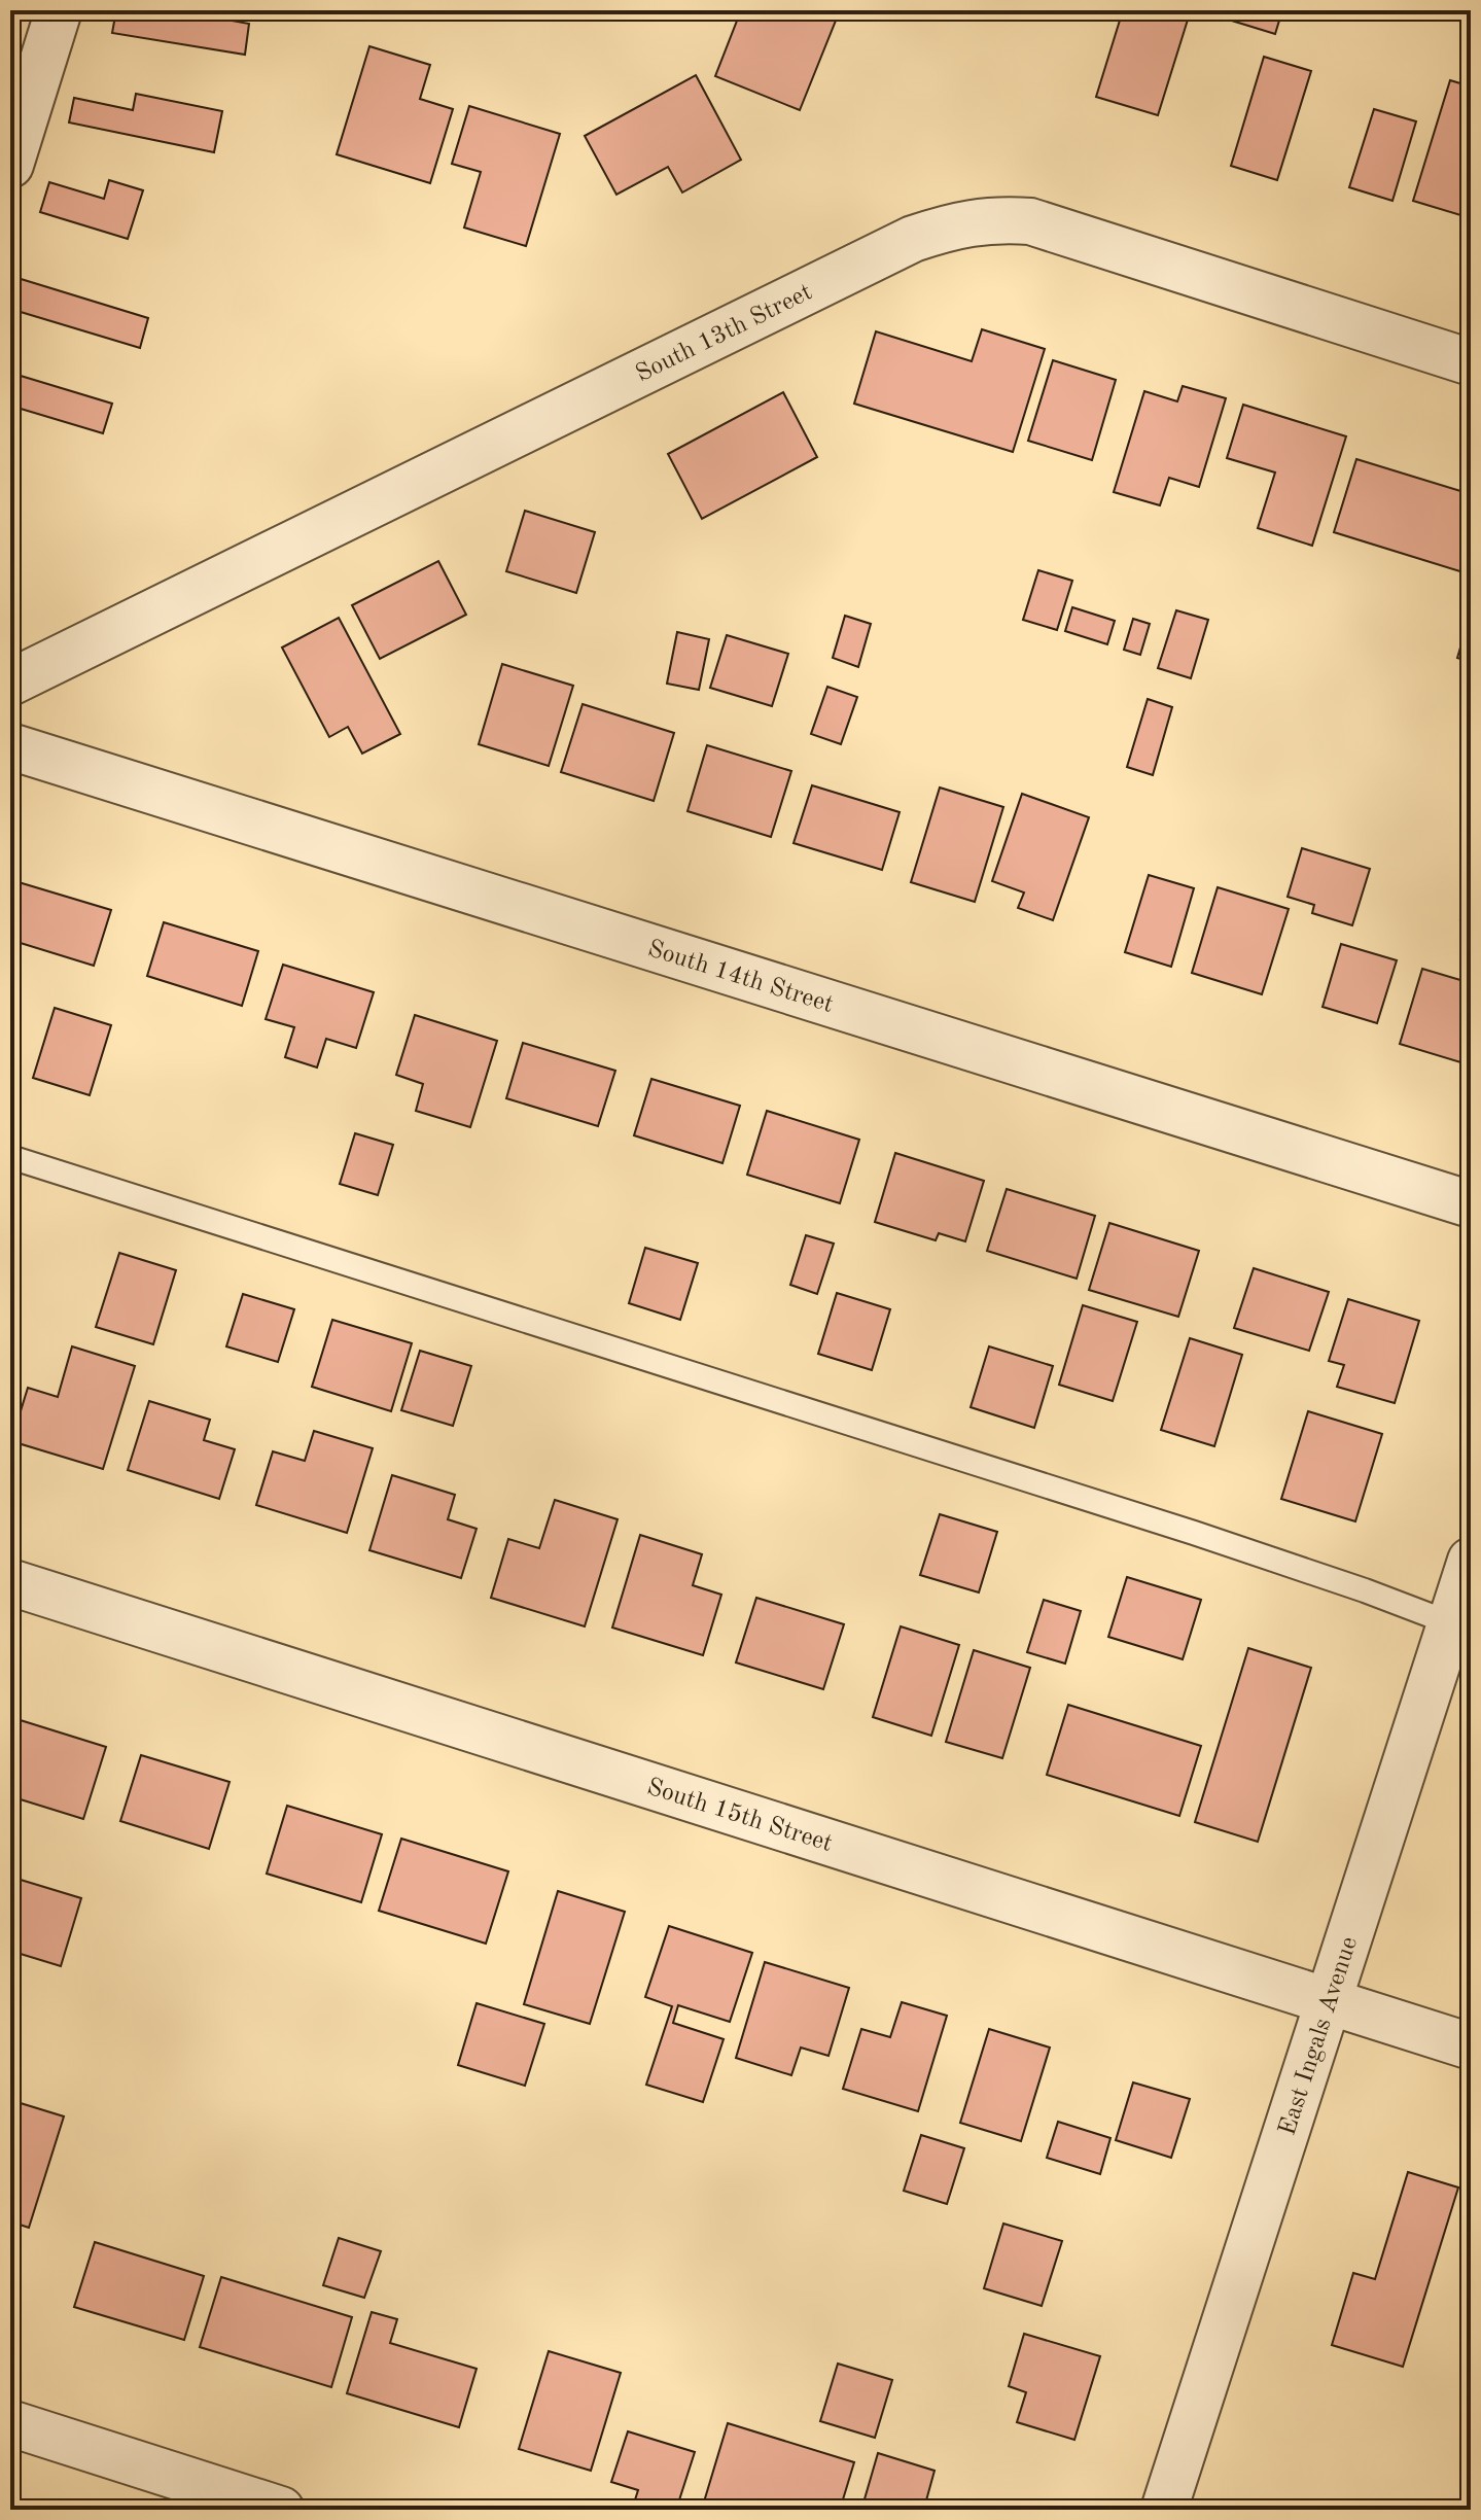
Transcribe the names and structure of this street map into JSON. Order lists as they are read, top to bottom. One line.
{"streets":{"street":["South 13th Street","South 14th Street","South 15th Street","East Ingals Avenue"]},"crossings":[["South 15th Street","East Ingals Avenue"]]}
